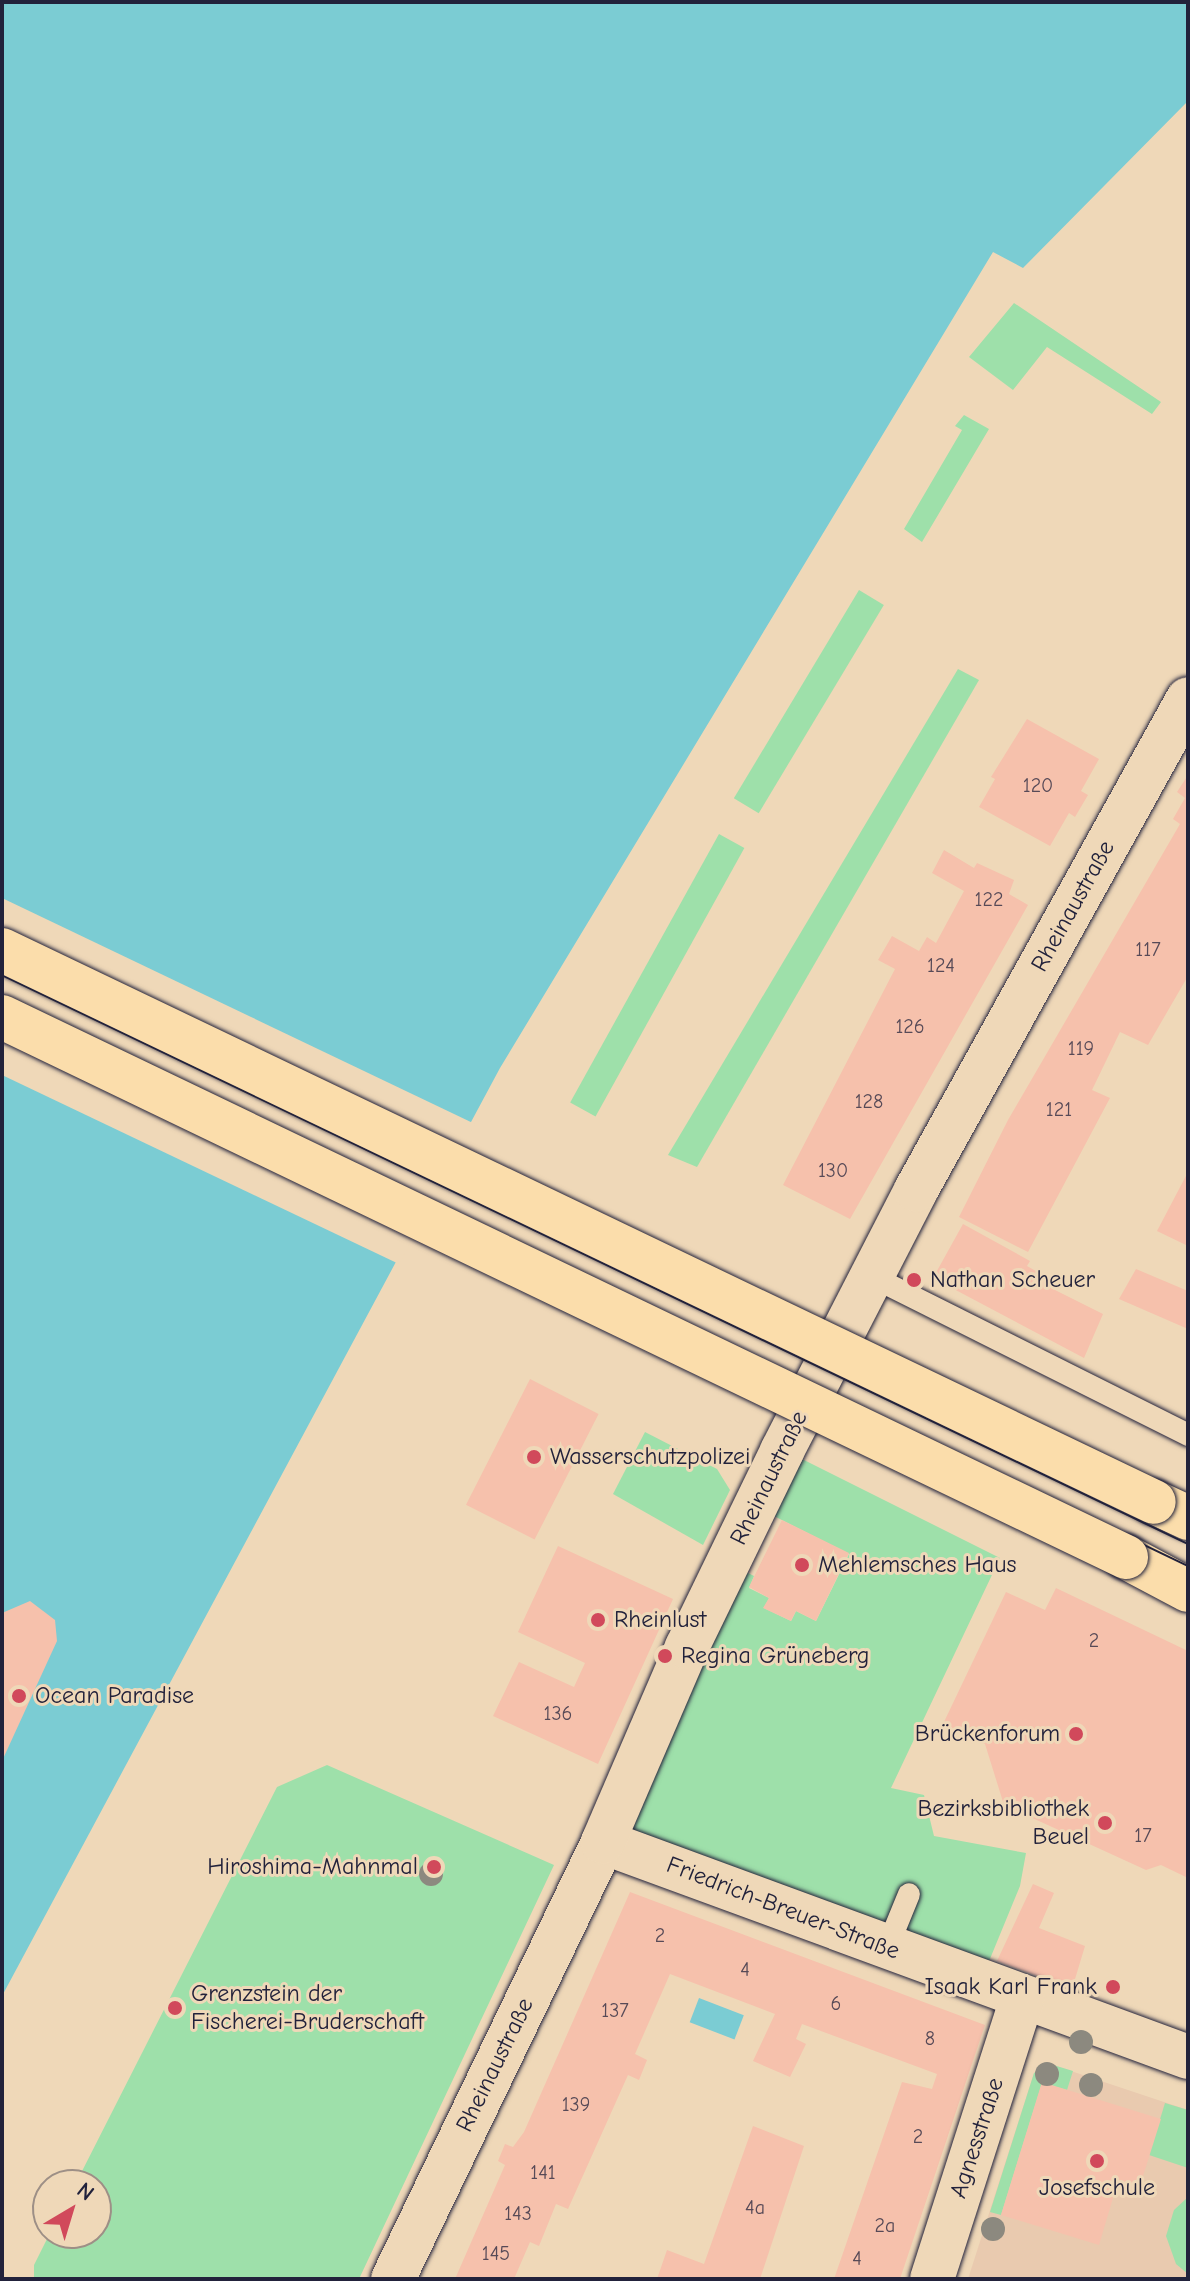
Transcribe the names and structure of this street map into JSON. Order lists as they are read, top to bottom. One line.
{"streets":{"street":["Rheinaustraße","Friedrich-Breuer-Straße","Agnesstraße"]},"crossings":[["Rheinaustraße","Friedrich-Breuer-Straße"],["Friedrich-Breuer-Straße","Agnesstraße"]],"places":["Nathan Scheuer","Wasserschutzpolizei","Mehlemsches Haus","Rheinlust","Regina Grüneberg","Ocean Paradise","Brückenforum","Bezirksbibliothek Beuel","Hiroshima-Mahnmal","Isaak Karl Frank","Grenzstein der Fischerei-Bruderschaft","Josefschule"],"house_numbers":["120","122","117","124","126","119","128","121","130","2","136","17","2","4","6","137","8","139","2","141","4a","143","2a","145","4"],"north":"top right"}
